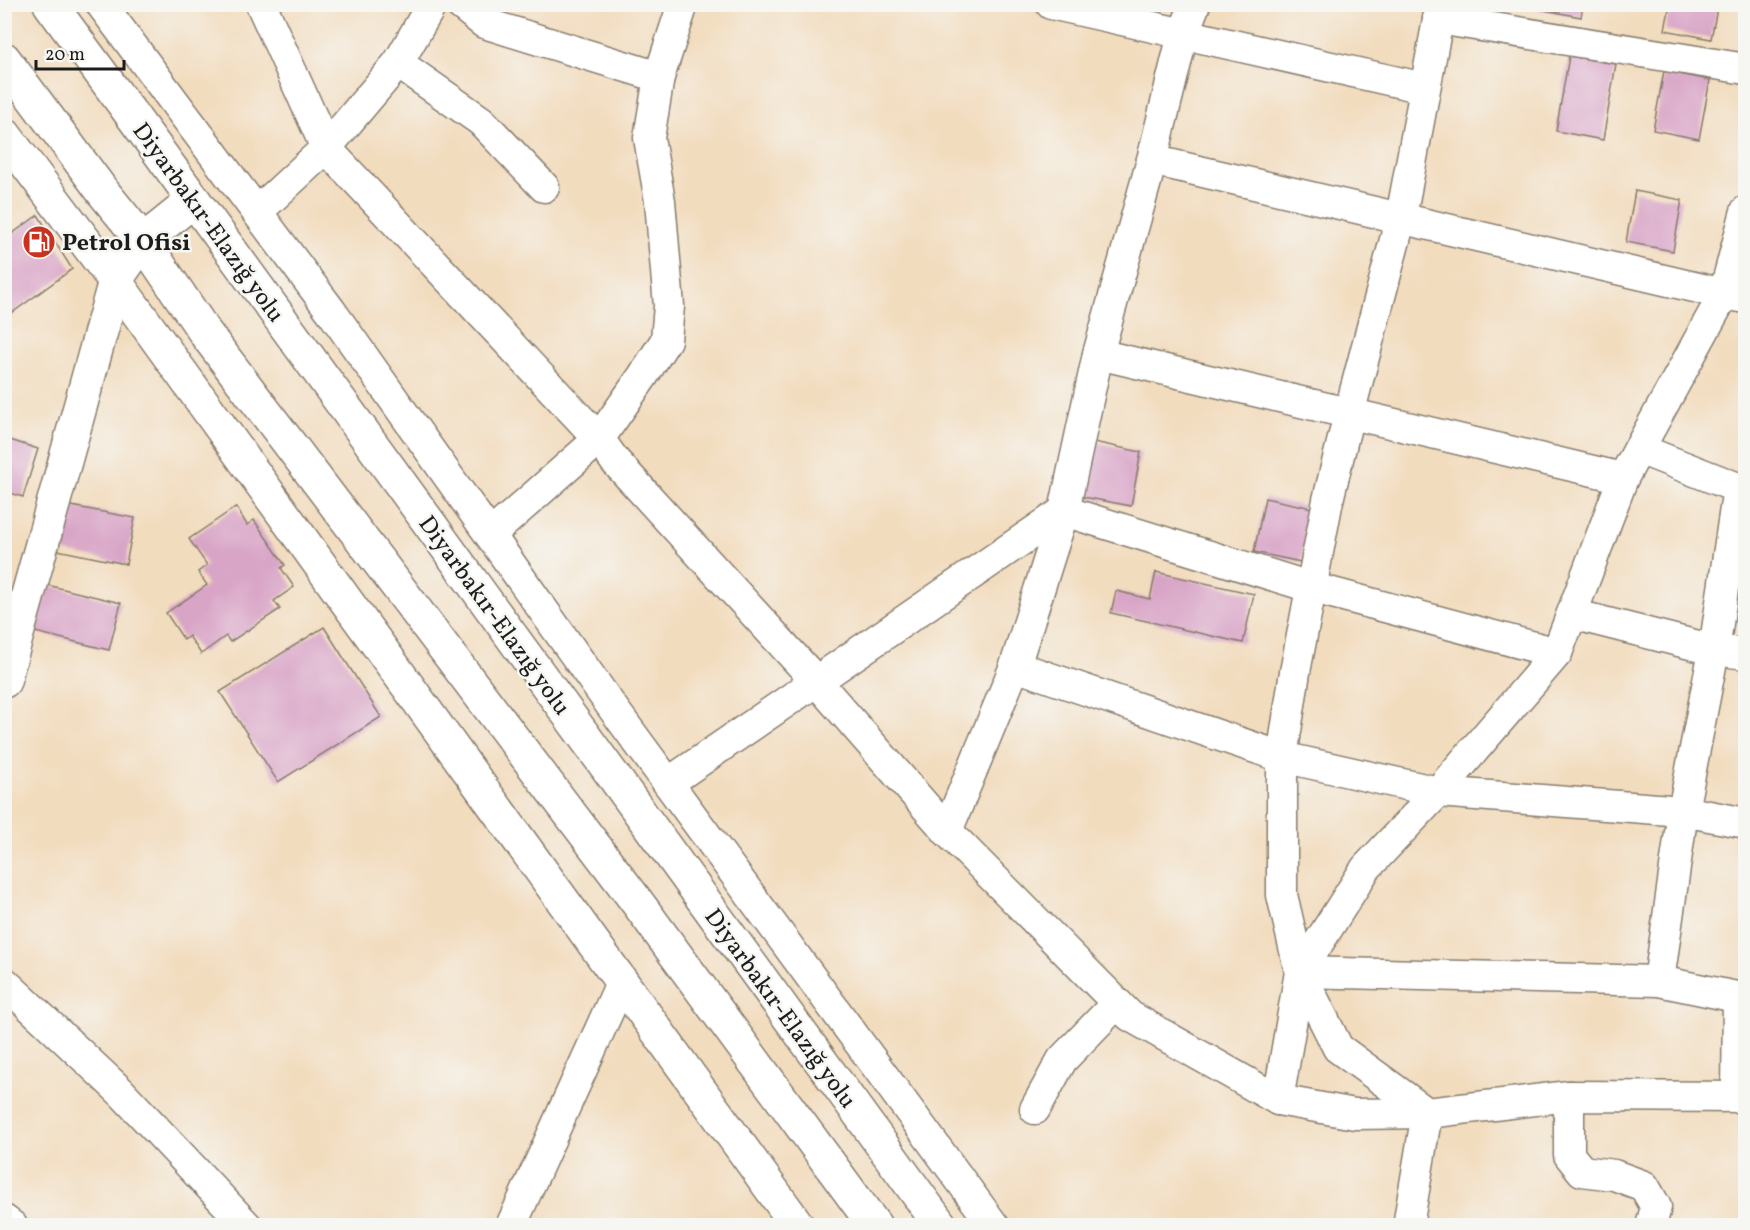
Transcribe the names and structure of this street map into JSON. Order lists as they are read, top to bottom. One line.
{"streets":{"main road":["Diyarbakır-Elazığ yolu"]},"places":{"fuel station":["Petrol Ofisi"]},"scale_bar":"20 m"}
